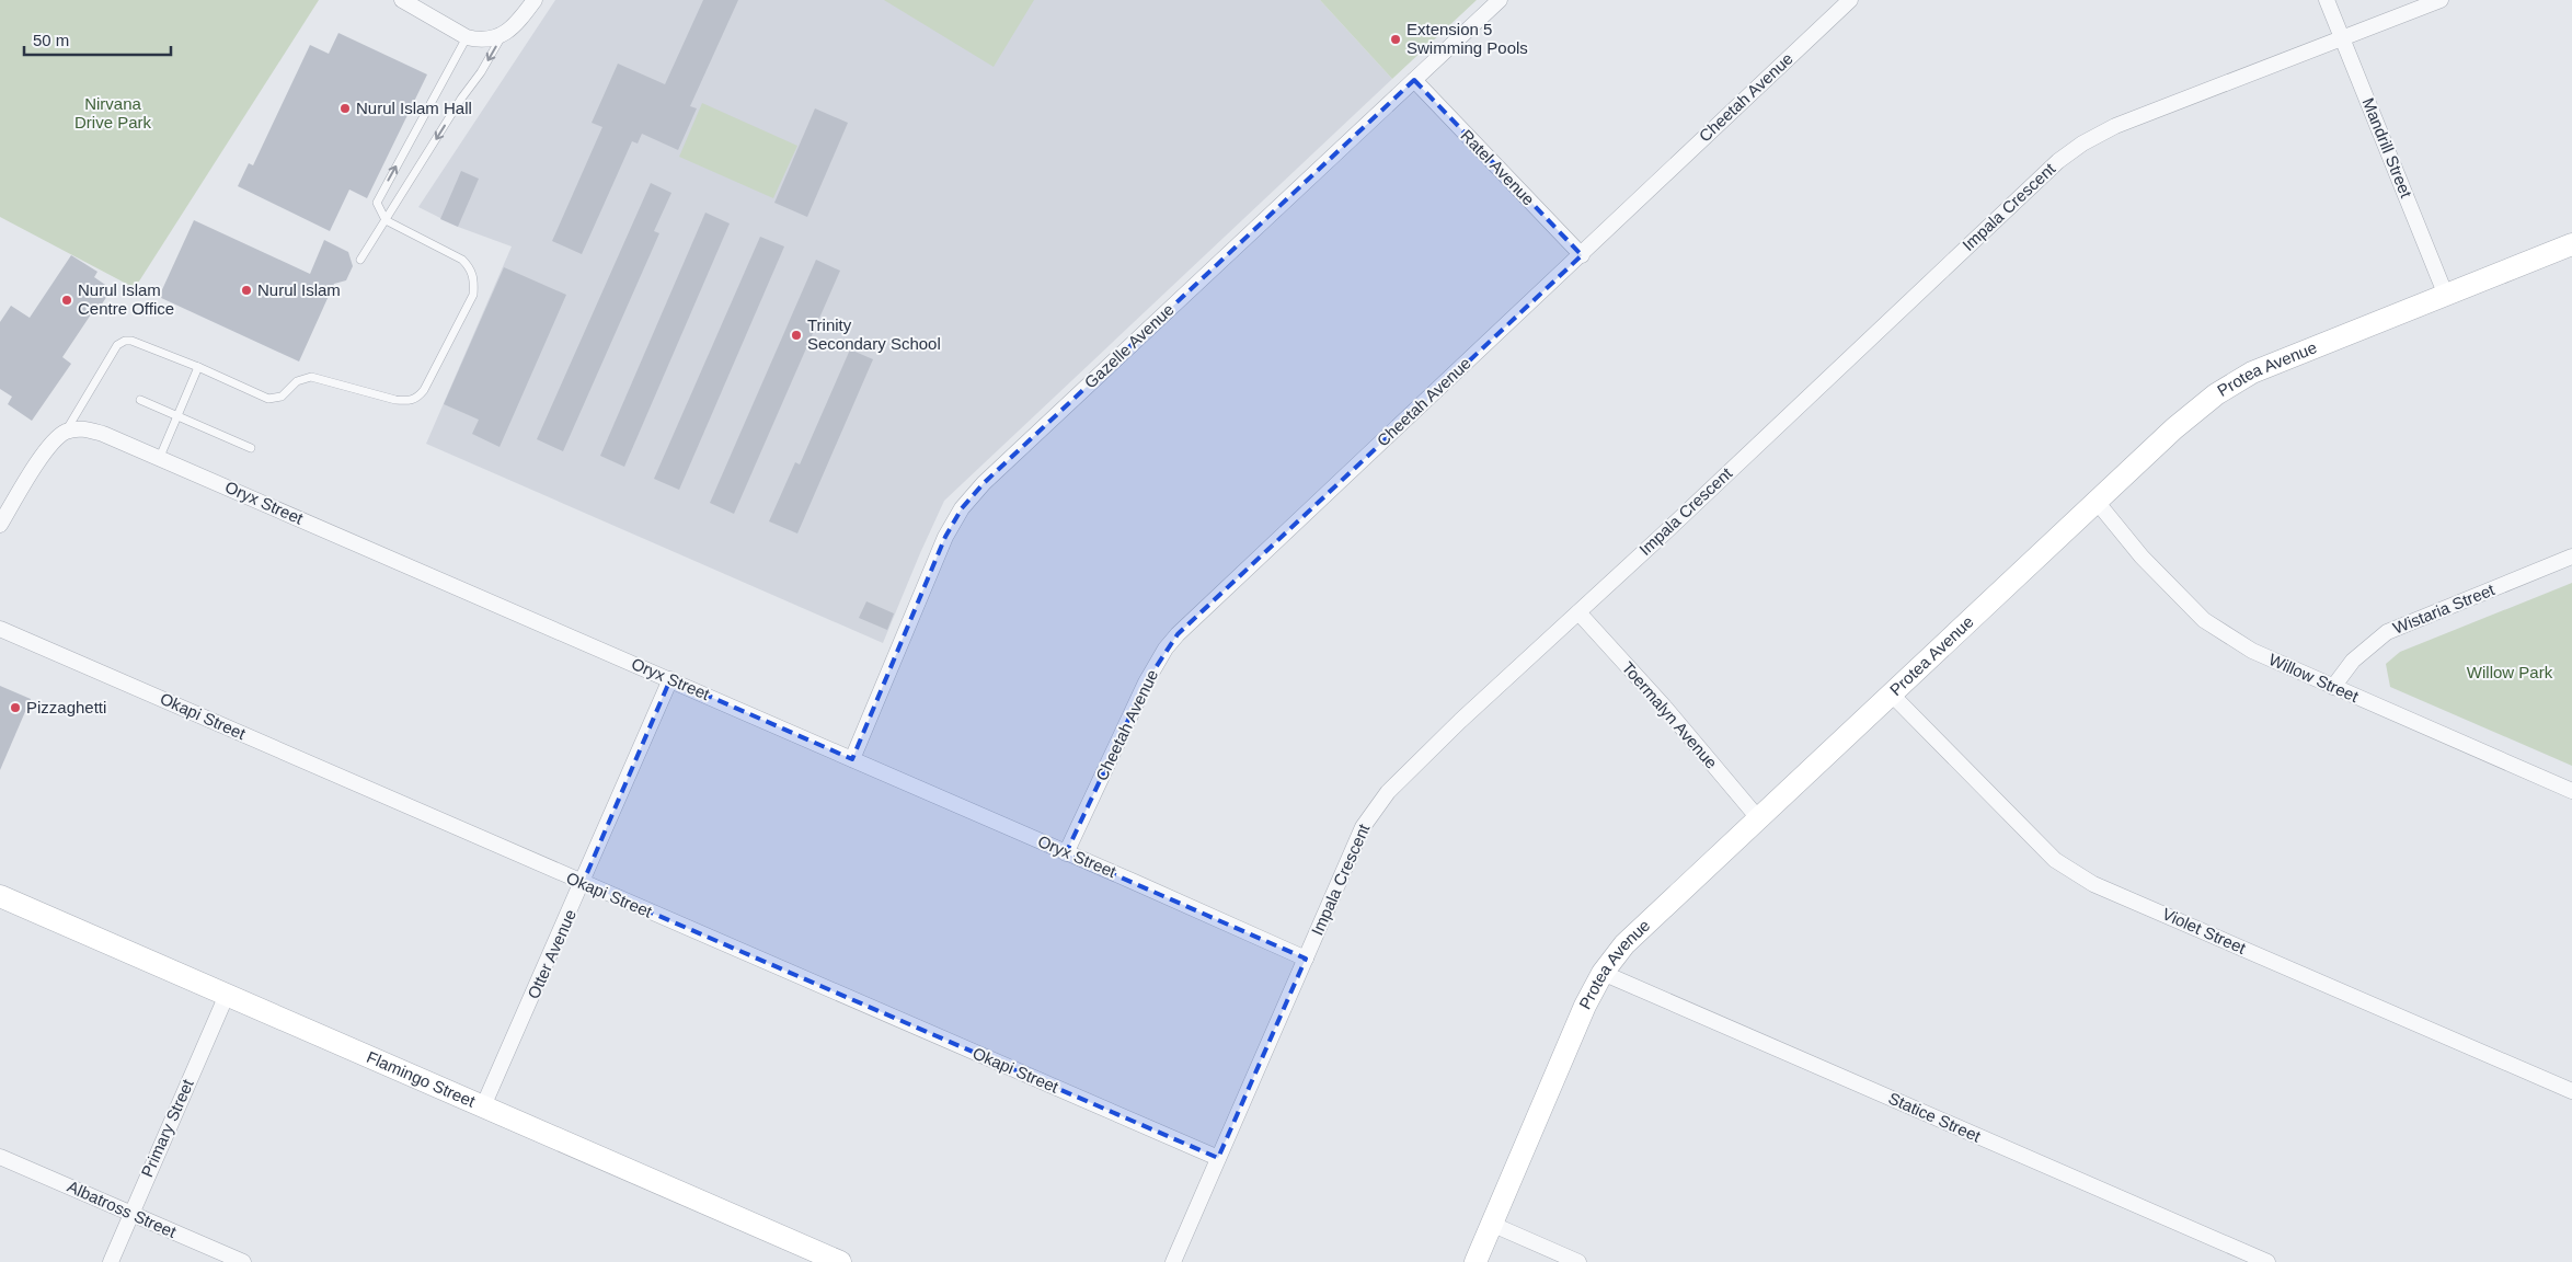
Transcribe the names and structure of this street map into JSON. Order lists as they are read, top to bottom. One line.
{"streets":{"street":["Cheetah Avenue","Mandrill Street","Ratel Avenue","Impala Crescent","Gazelle Avenue","Protea Avenue","Oryx Street","Wistaria Street","Willow Street","Toermalyn Avenue","Okapi Street","Violet Street","Otter Avenue","Flamingo Street","Statice Street","Primary Street","Albatross Street"]},"crossings":[["Cheetah Avenue","Ratel Avenue"],["Cheetah Avenue","Oryx Street"],["Mandrill Street","Impala Crescent"],["Mandrill Street","Protea Avenue"],["Ratel Avenue","Gazelle Avenue"],["Impala Crescent","Oryx Street"],["Impala Crescent","Toermalyn Avenue"],["Impala Crescent","Okapi Street"],["Gazelle Avenue","Oryx Street"],["Protea Avenue","Willow Street"],["Protea Avenue","Toermalyn Avenue"],["Protea Avenue","Violet Street"],["Protea Avenue","Statice Street"],["Oryx Street","Otter Avenue"],["Wistaria Street","Willow Street"],["Okapi Street","Otter Avenue"],["Otter Avenue","Flamingo Street"],["Flamingo Street","Primary Street"],["Primary Street","Albatross Street"]],"parks":["Nirvana Drive Park","Willow Park"],"places":["Extension 5 Swimming Pools","Nurul Islam Hall","Nurul Islam","Nurul Islam Centre Office","Trinity Secondary School","Pizzaghetti"],"scale_bar":"50 m"}
